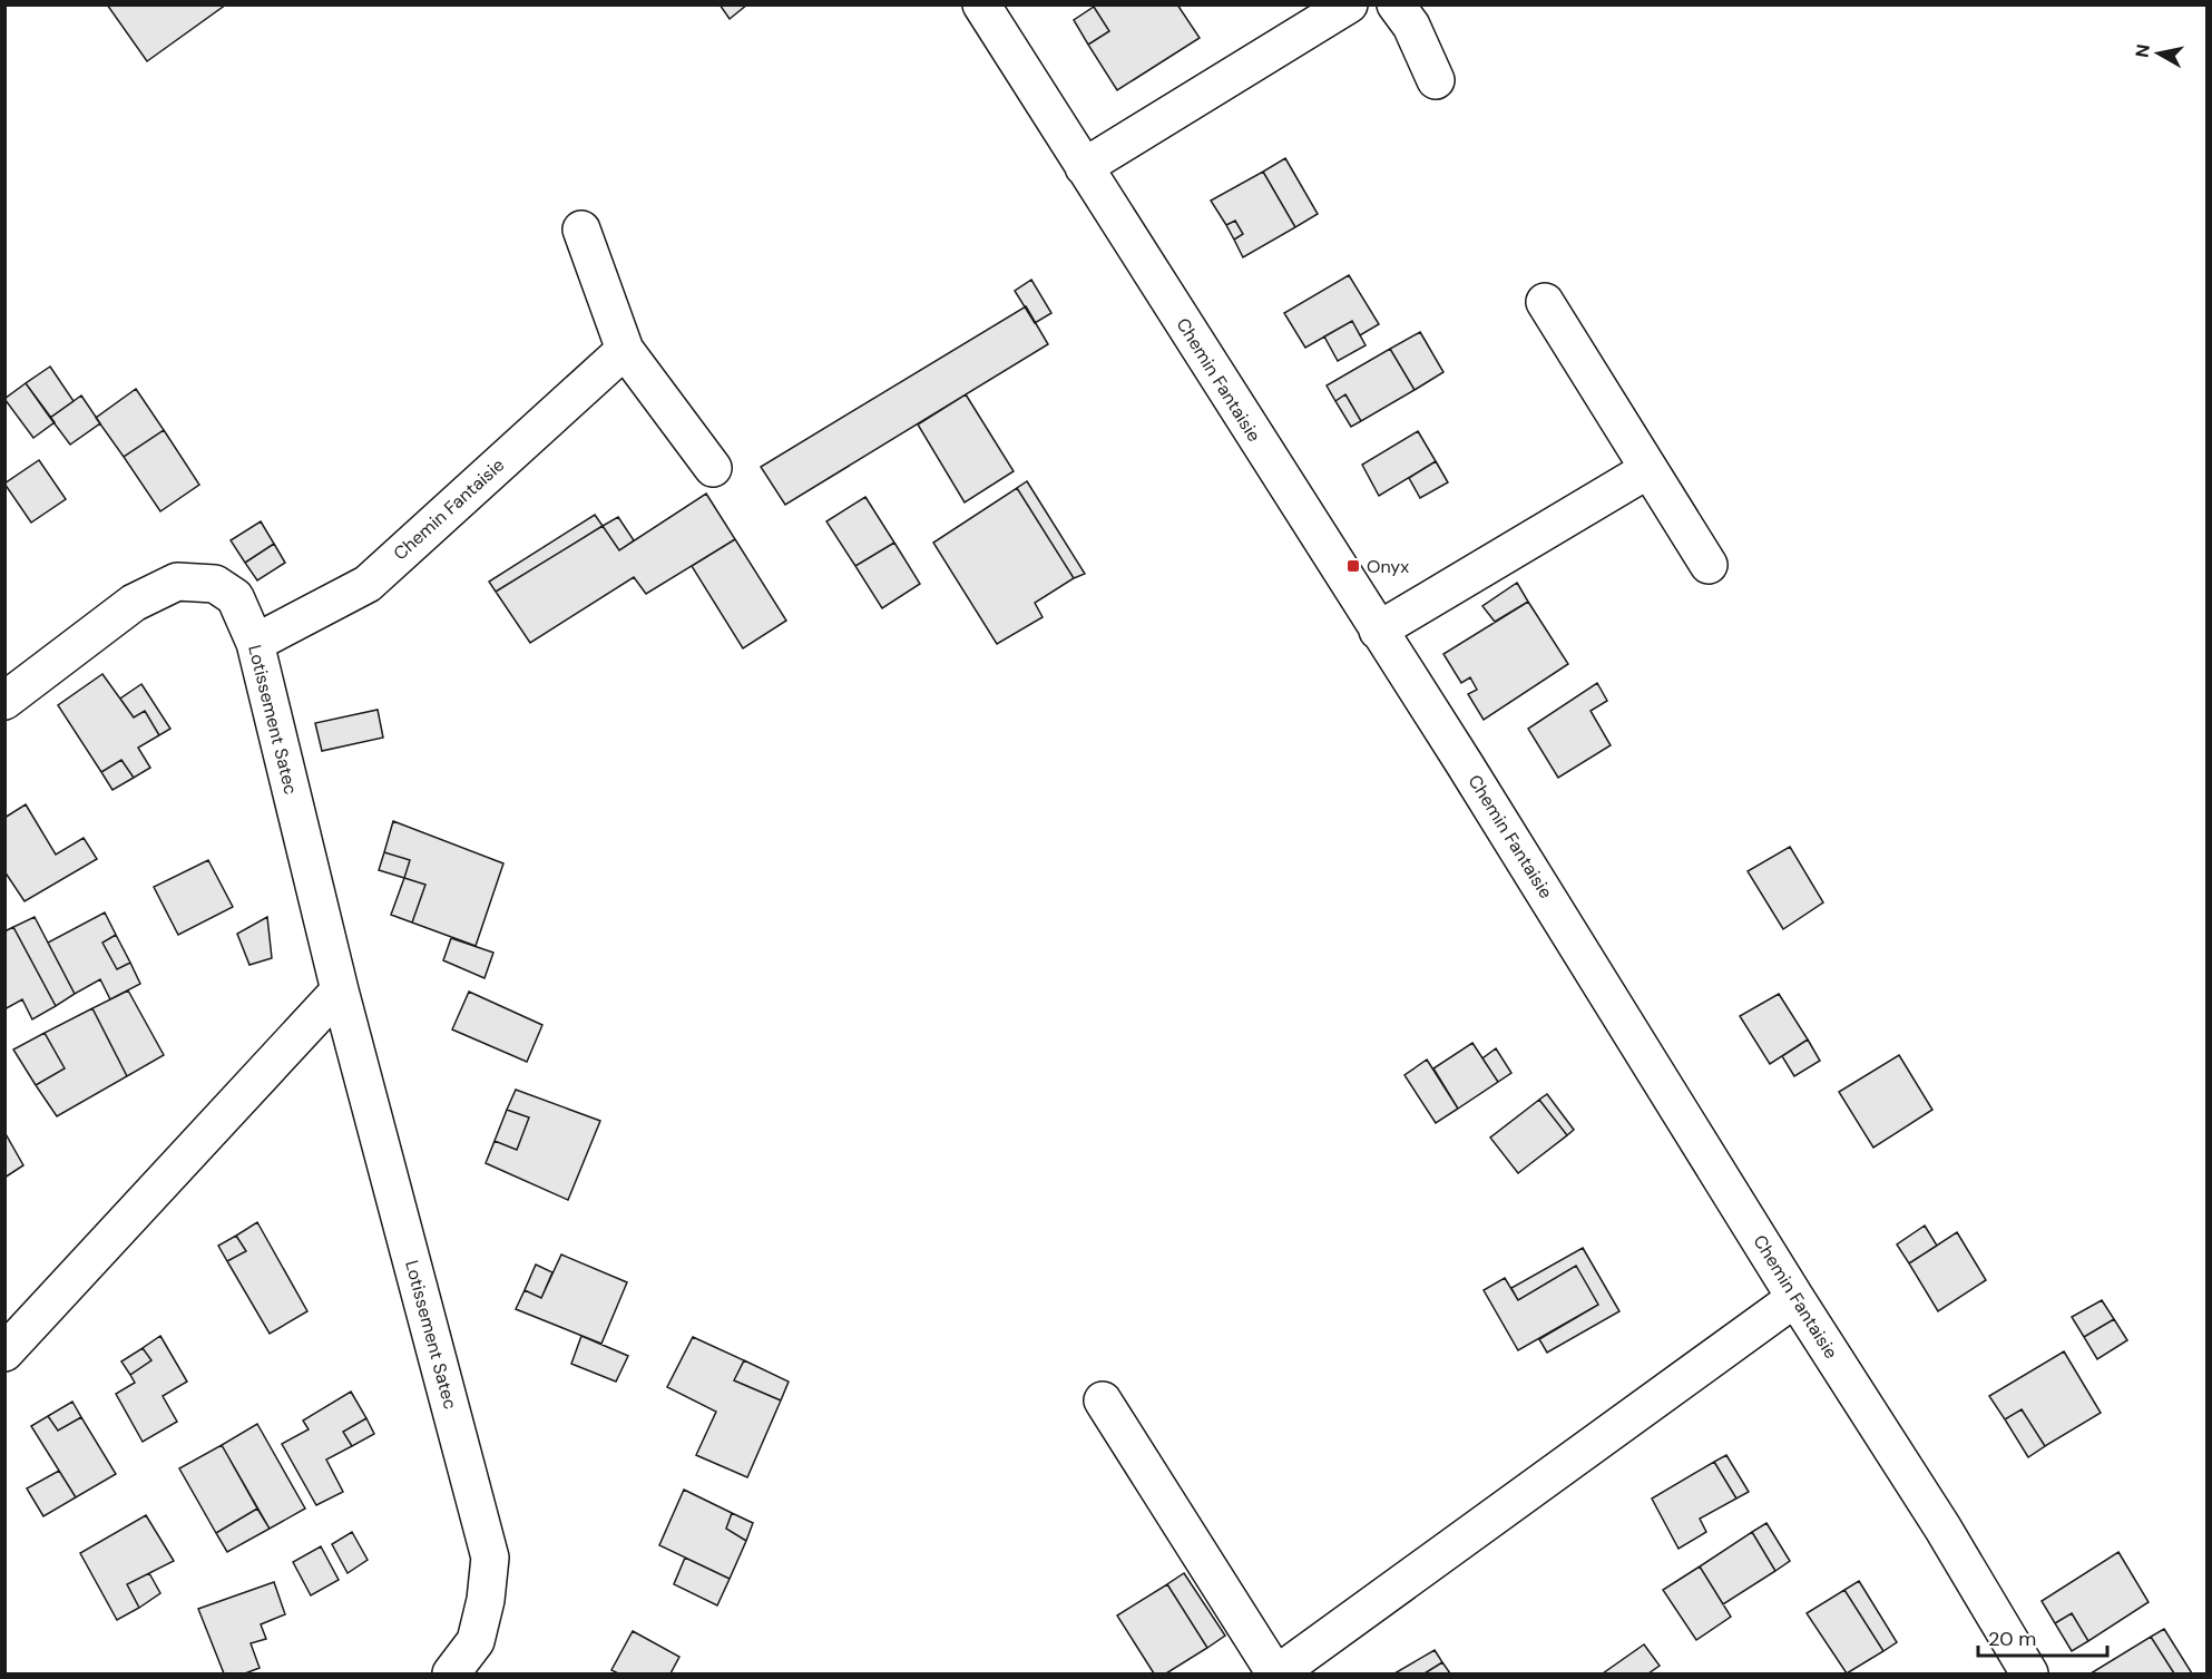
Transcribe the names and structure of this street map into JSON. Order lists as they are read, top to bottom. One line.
{"streets":{"street":["Chemin Fantaisie","Lotissement Satec"]},"crossings":[["Chemin Fantaisie","Lotissement Satec"]],"places":{"transit":["Onyx"]},"scale_bar":"20 m","north":"left"}
